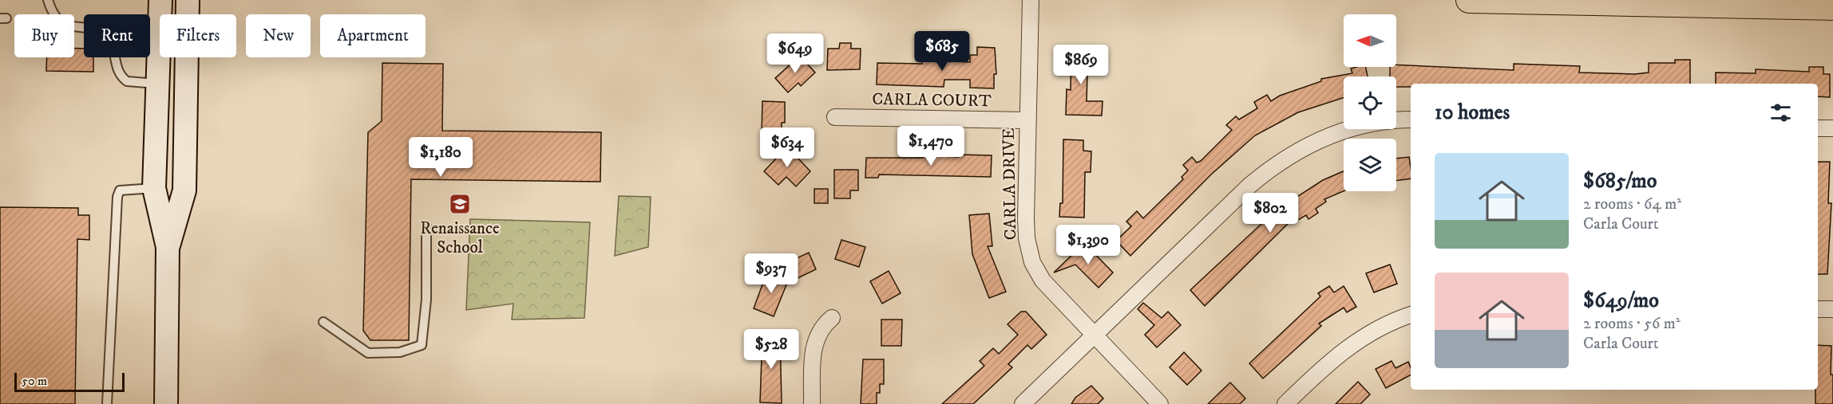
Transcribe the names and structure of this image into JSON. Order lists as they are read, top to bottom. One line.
{"streets":{"street":["CARLA COURT","CARLA DRIVE"]},"crossings":[["CARLA COURT","CARLA DRIVE"]],"places":{"school or university":["Renaissance School"]},"scale_bar":"50 m","north":"left","page":{"chip":["Buy","Rent","Filters","New","Apartment"],"price":["$685","$649","$869","$1,470","$634","$1,180","$802","$1,390","$937","$528"],"heading":"10 homes","list":[{"name":"$685/mo","note":"2 rooms · 64 m² · Carla Court"},{"name":"$649/mo","note":"2 rooms · 56 m² · Carla Court"}],"scale":"50 m"}}
